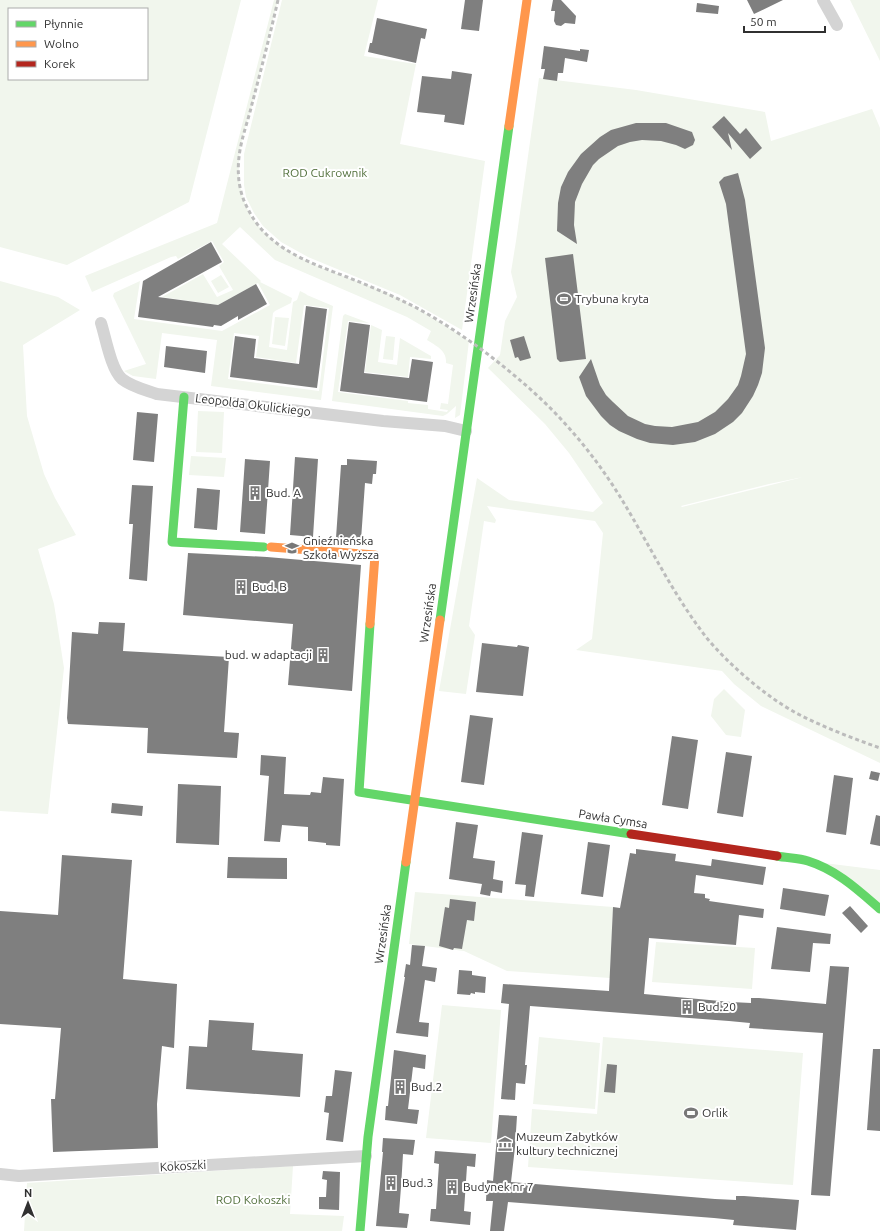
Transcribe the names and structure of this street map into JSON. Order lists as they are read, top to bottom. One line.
{"streets":{"street":["Wrzesińska","Leopolda Okulickiego","Pawła Cymsa","Kokoszki"]},"crossings":[["Wrzesińska","Leopolda Okulickiego"],["Wrzesińska","Pawła Cymsa"],["Wrzesińska","Kokoszki"],["Leopolda Okulickiego","Pawła Cymsa"]],"parks":["ROD Cukrownik","ROD Kokoszki"],"places":{"sports":["Trybuna kryta","Orlik"],"building":["Bud. A","Bud. B","bud. w adaptacji","Bud.20","Bud.2","Bud.3","Budynek nr 7"],"school or university":["Gnieźnieńska Szkoła Wyższa"],"museum":["Muzeum Zabytków kultury technicznej"]},"legend":["Płynnie","Wolno","Korek"],"scale_bar":"50 m","north":"top"}
